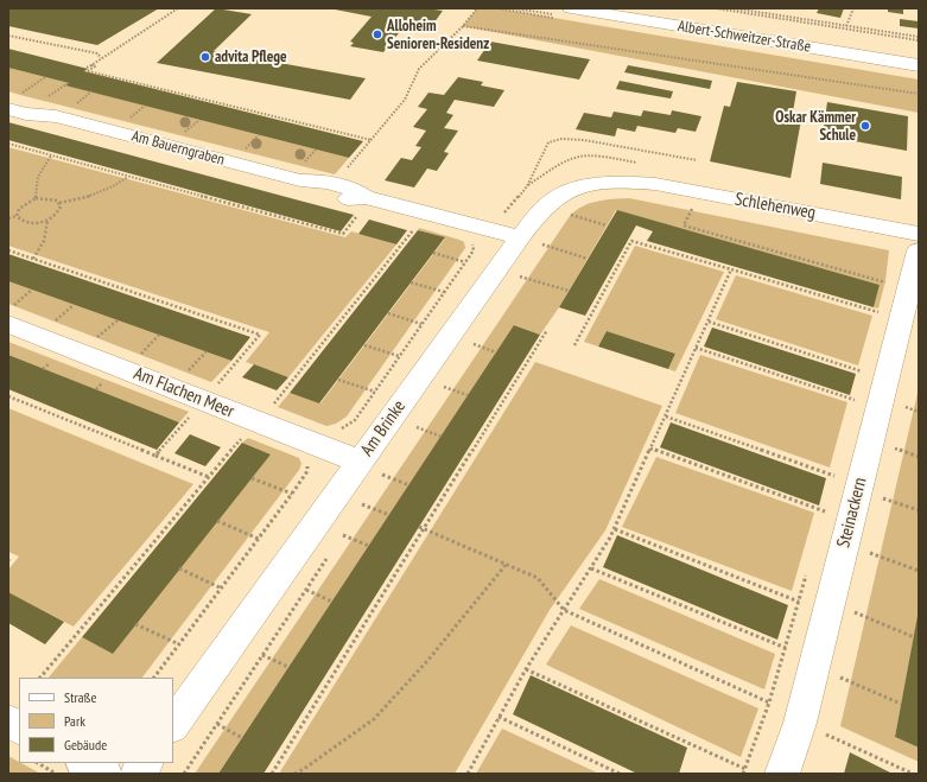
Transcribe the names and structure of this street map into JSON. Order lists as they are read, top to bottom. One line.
{"streets":{"street":["Albert-Schweitzer-Straße","Am Bauerngraben","Schlehenweg","Am Flachen Meer","Am Brinke","Steinackern"]},"crossings":[["Am Bauerngraben","Am Brinke"],["Schlehenweg","Am Brinke"],["Am Flachen Meer","Am Brinke"]],"places":["Alloheim Senioren-Residenz","advita Pflege","Oskar Kämmer Schule"],"legend":["Straße","Park","Gebäude"]}
